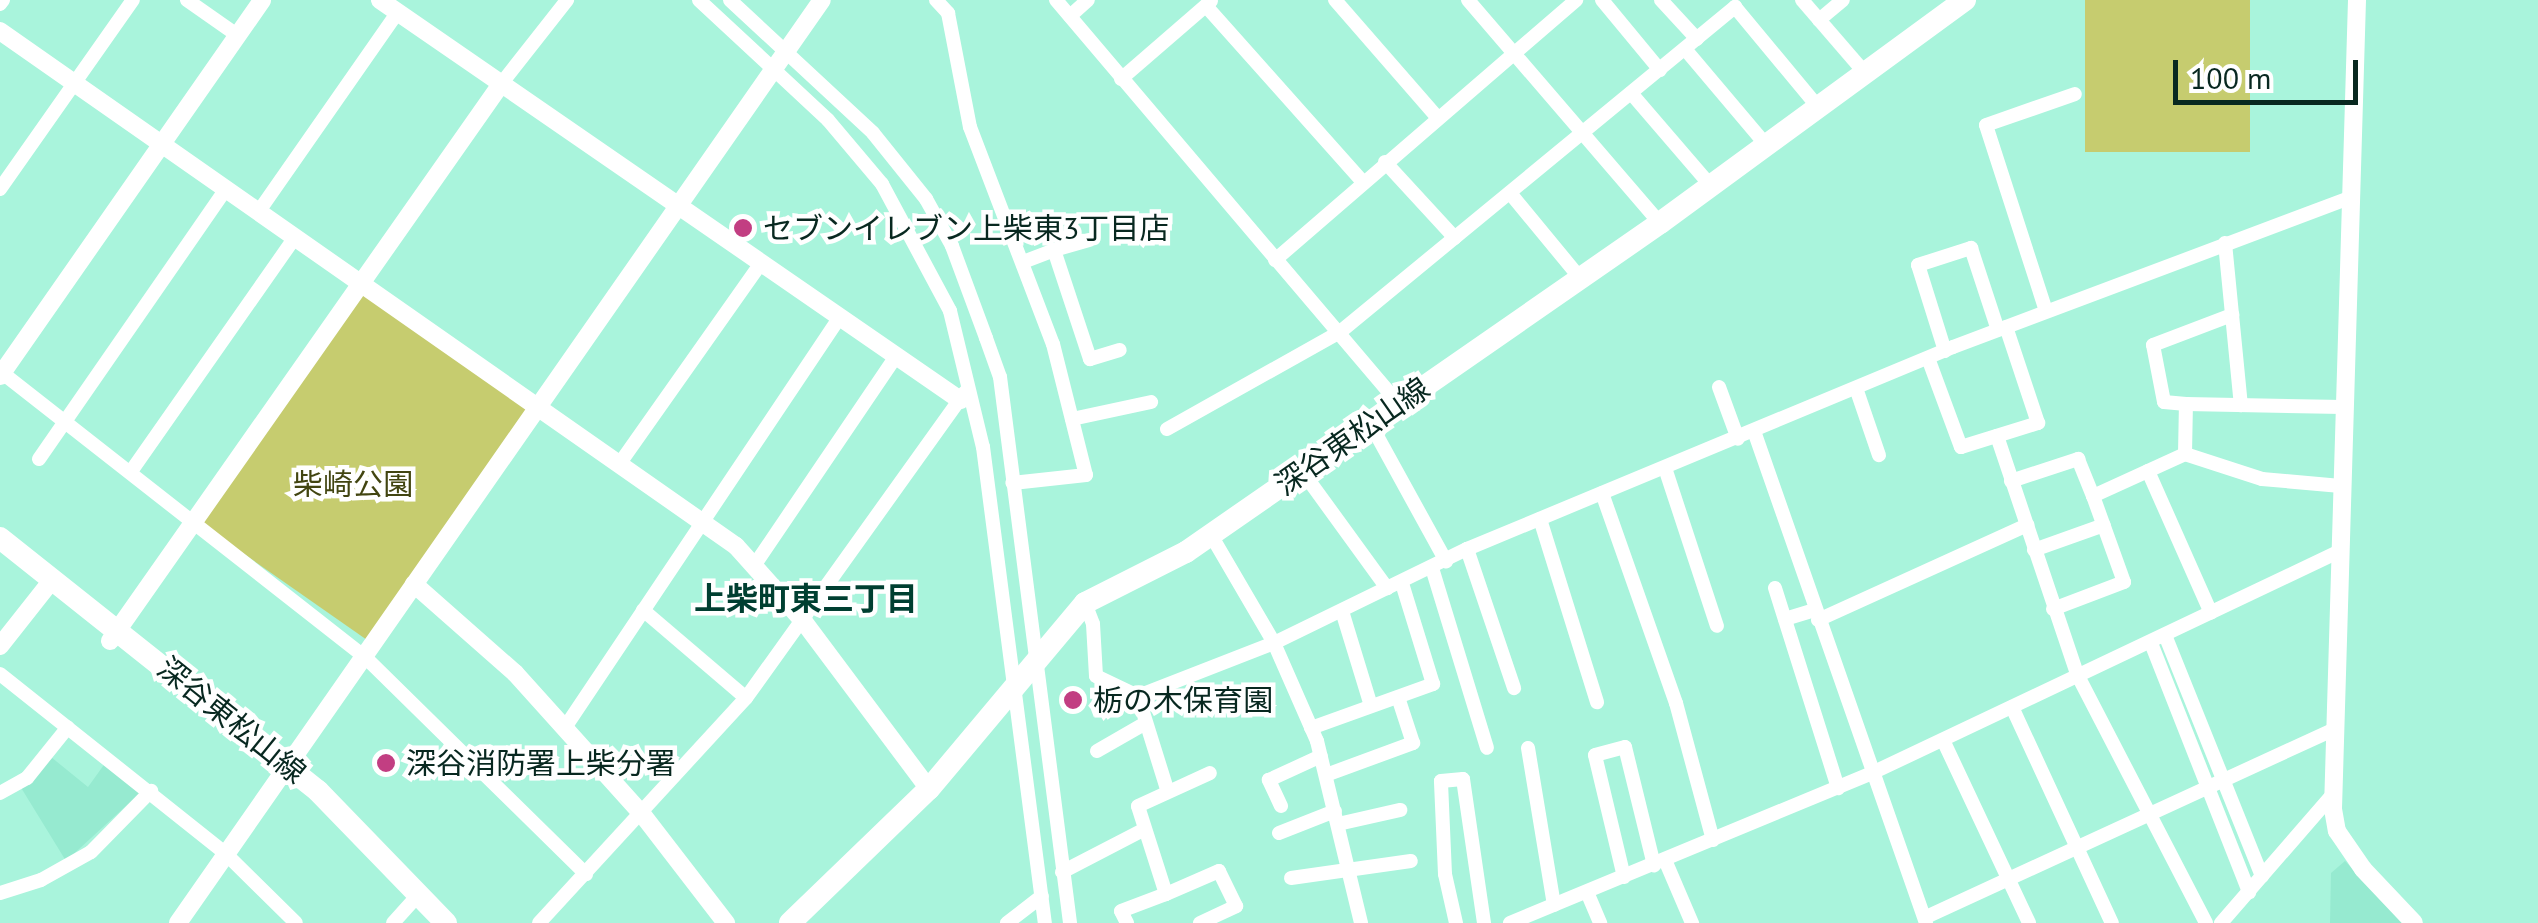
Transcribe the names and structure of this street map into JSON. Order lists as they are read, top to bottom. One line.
{"streets":{"main road":["深谷東松山線"]},"districts":["上柴町東三丁目"],"parks":["柴崎公園"],"places":["セブンイレブン上柴東3丁目店","栃の木保育園","深谷消防署上柴分署"],"scale_bar":"100 m"}
